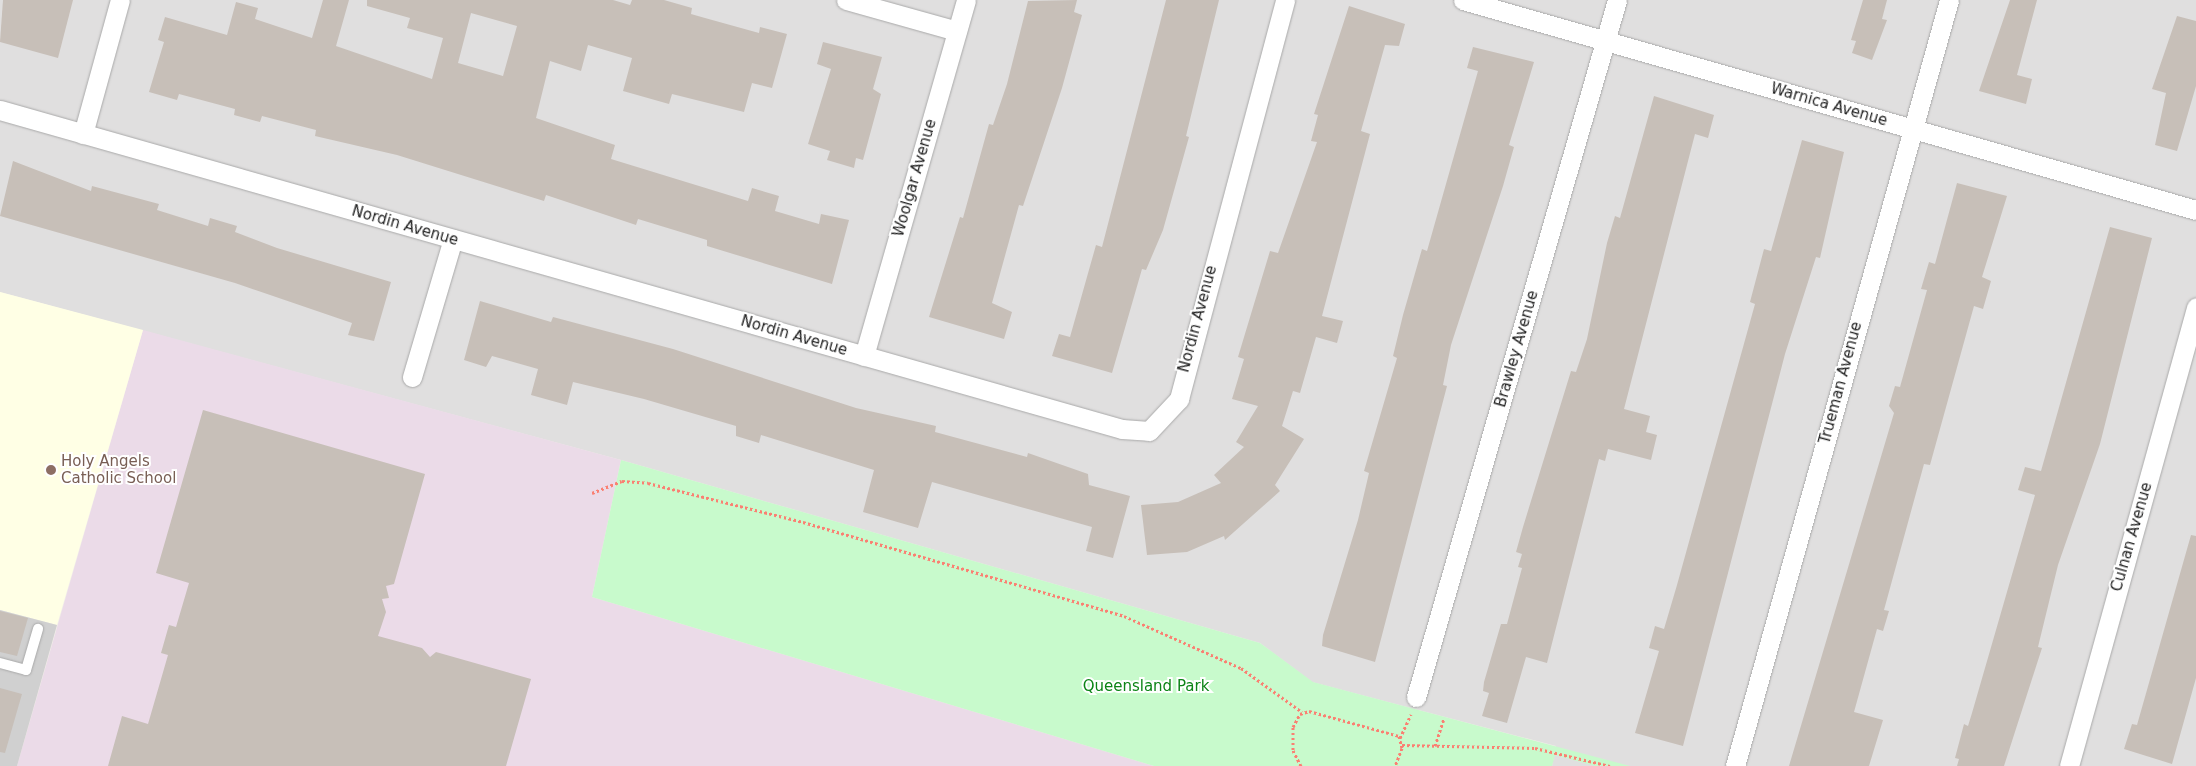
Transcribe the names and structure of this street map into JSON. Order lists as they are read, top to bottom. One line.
{"streets":{"street":["Warnica Avenue","Woolgar Avenue","Nordin Avenue","Brawley Avenue","Trueman Avenue","Culnan Avenue"]},"crossings":[["Warnica Avenue","Brawley Avenue"],["Warnica Avenue","Trueman Avenue"],["Woolgar Avenue","Nordin Avenue"]],"parks":["Queensland Park"],"places":["Holy Angels Catholic School"]}
